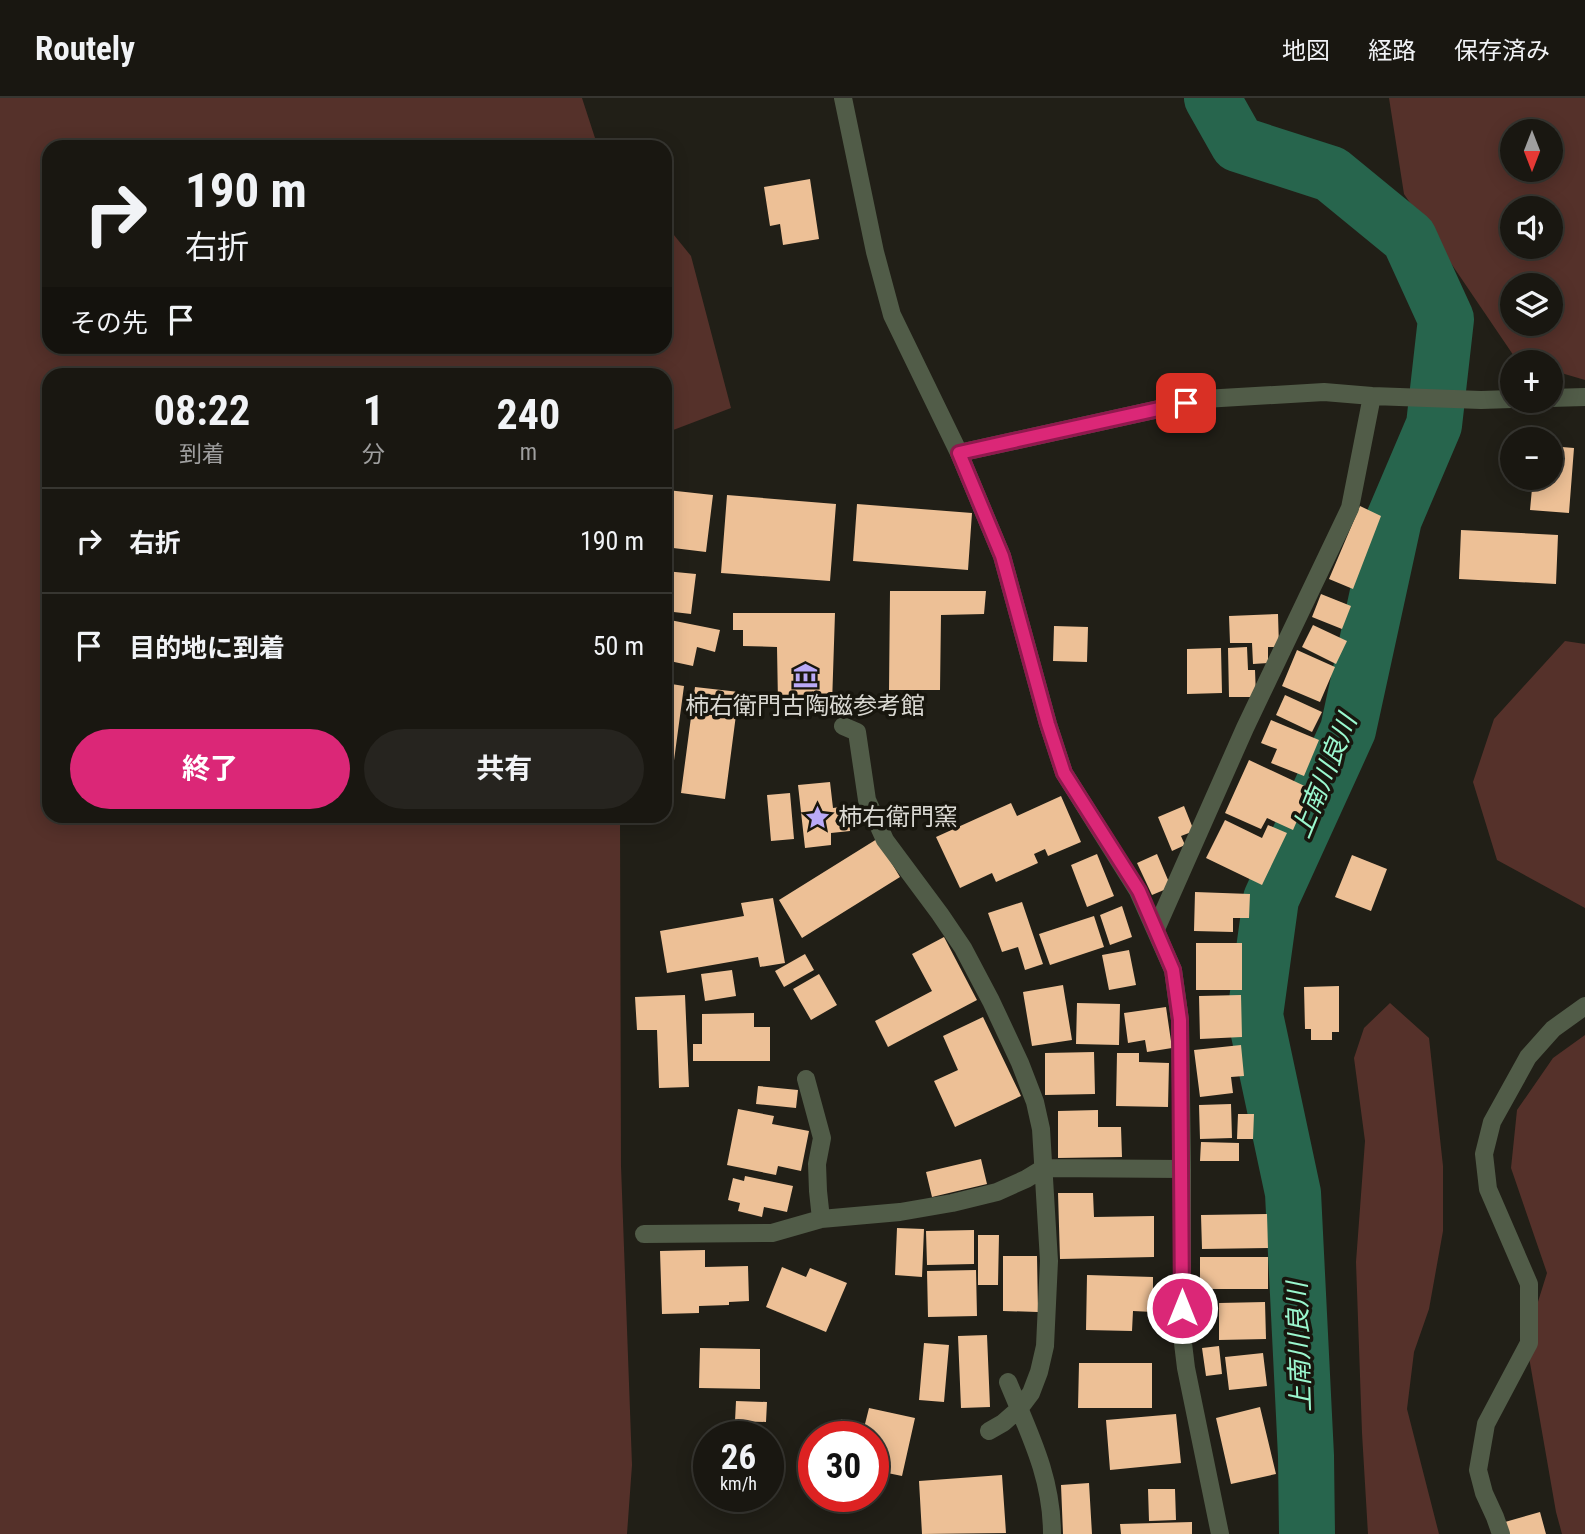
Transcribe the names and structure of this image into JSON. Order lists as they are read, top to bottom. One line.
{"water":["上南川良川"],"places":{"museum":["柿右衛門古陶磁参考館"],"place":["柿右衛門窯"]},"north":"bottom","page":{"header":"Routely","nav":["地図","経路","保存済み"],"map_buttons":["+","−"],"turn":["190 m","右折"],"then":"その先","eta":["08:22","到着","1","分","240","m"],"list":[{"name":"右折","value":"190 m"},{"name":"目的地に到着","value":"50 m"}],"buttons":["終了","共有"],"speed":"26 km/h","limit":"30"}}
